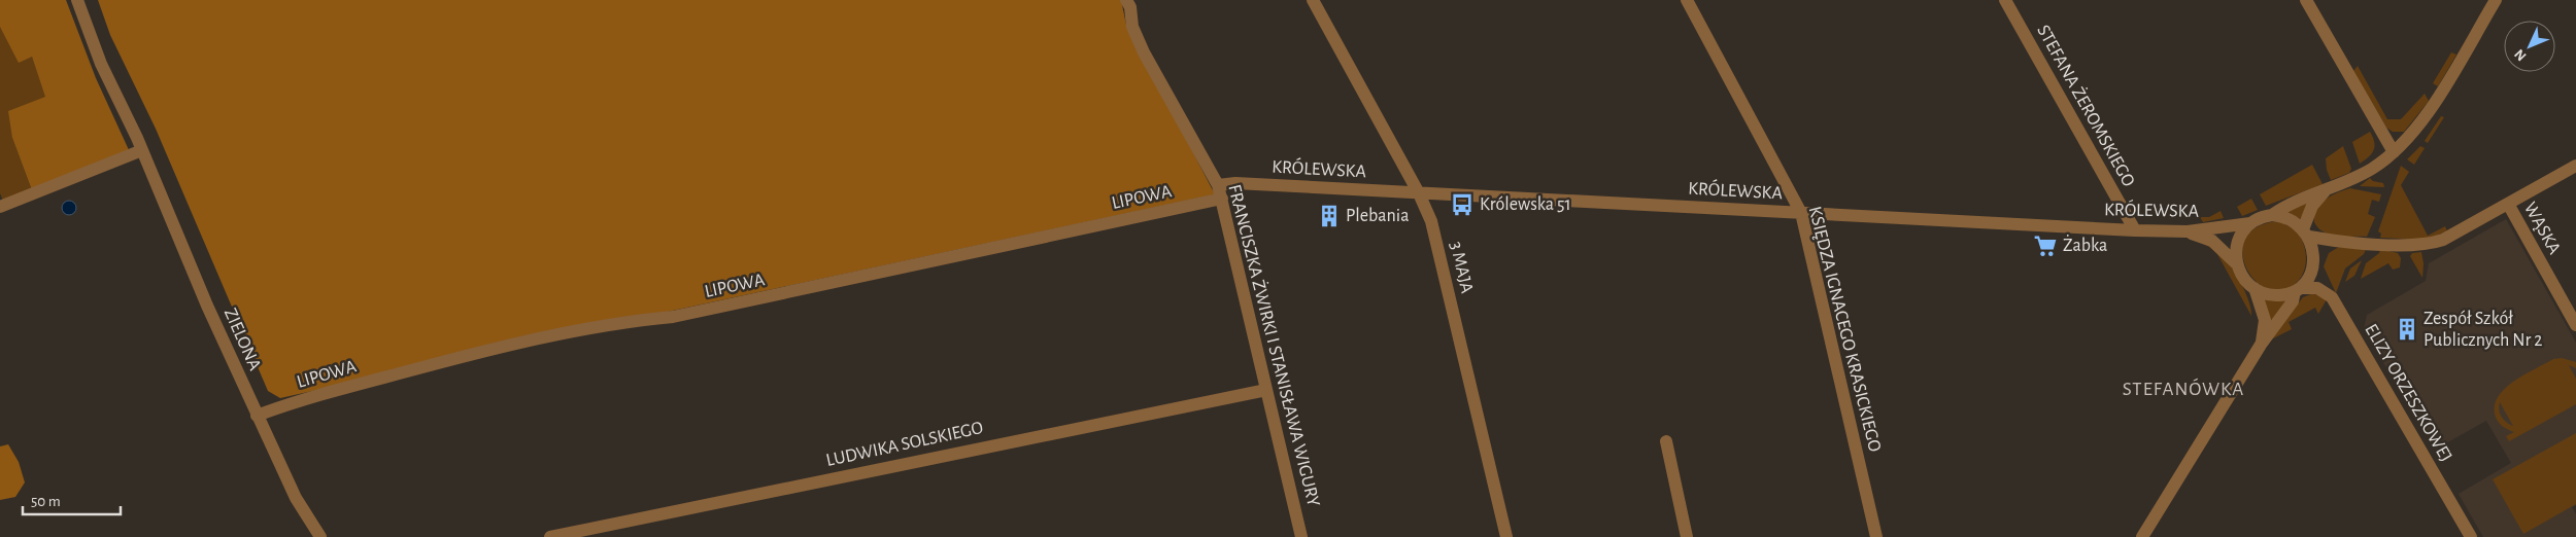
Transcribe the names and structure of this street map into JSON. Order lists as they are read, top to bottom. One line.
{"streets":{"street":["STEFANA ŻEROMSKIEGO","KRÓLEWSKA","LIPOWA","WĄSKA","3 MAJA","KSIĘDZA IGNACEGO KRASICKIEGO","ZIELONA","FRANCISZKA ŻWIRKI I STANISŁAWA WIGURY","ELIZY ORZESZKOWEJ","LUDWIKA SOLSKIEGO"]},"crossings":[["STEFANA ŻEROMSKIEGO","KRÓLEWSKA"],["KRÓLEWSKA","3 MAJA"],["KRÓLEWSKA","KSIĘDZA IGNACEGO KRASICKIEGO"],["KRÓLEWSKA","FRANCISZKA ŻWIRKI I STANISŁAWA WIGURY"],["KRÓLEWSKA","ELIZY ORZESZKOWEJ"],["LIPOWA","ZIELONA"],["LIPOWA","FRANCISZKA ŻWIRKI I STANISŁAWA WIGURY"],["FRANCISZKA ŻWIRKI I STANISŁAWA WIGURY","LUDWIKA SOLSKIEGO"]],"districts":["STEFANÓWKA"],"places":{"bus stop":["Królewska 51"],"building":["Plebania","Zespół Szkół Publicznych Nr 2"],"supermarket":["Żabka"]},"scale_bar":"50 m","north":"bottom left"}
